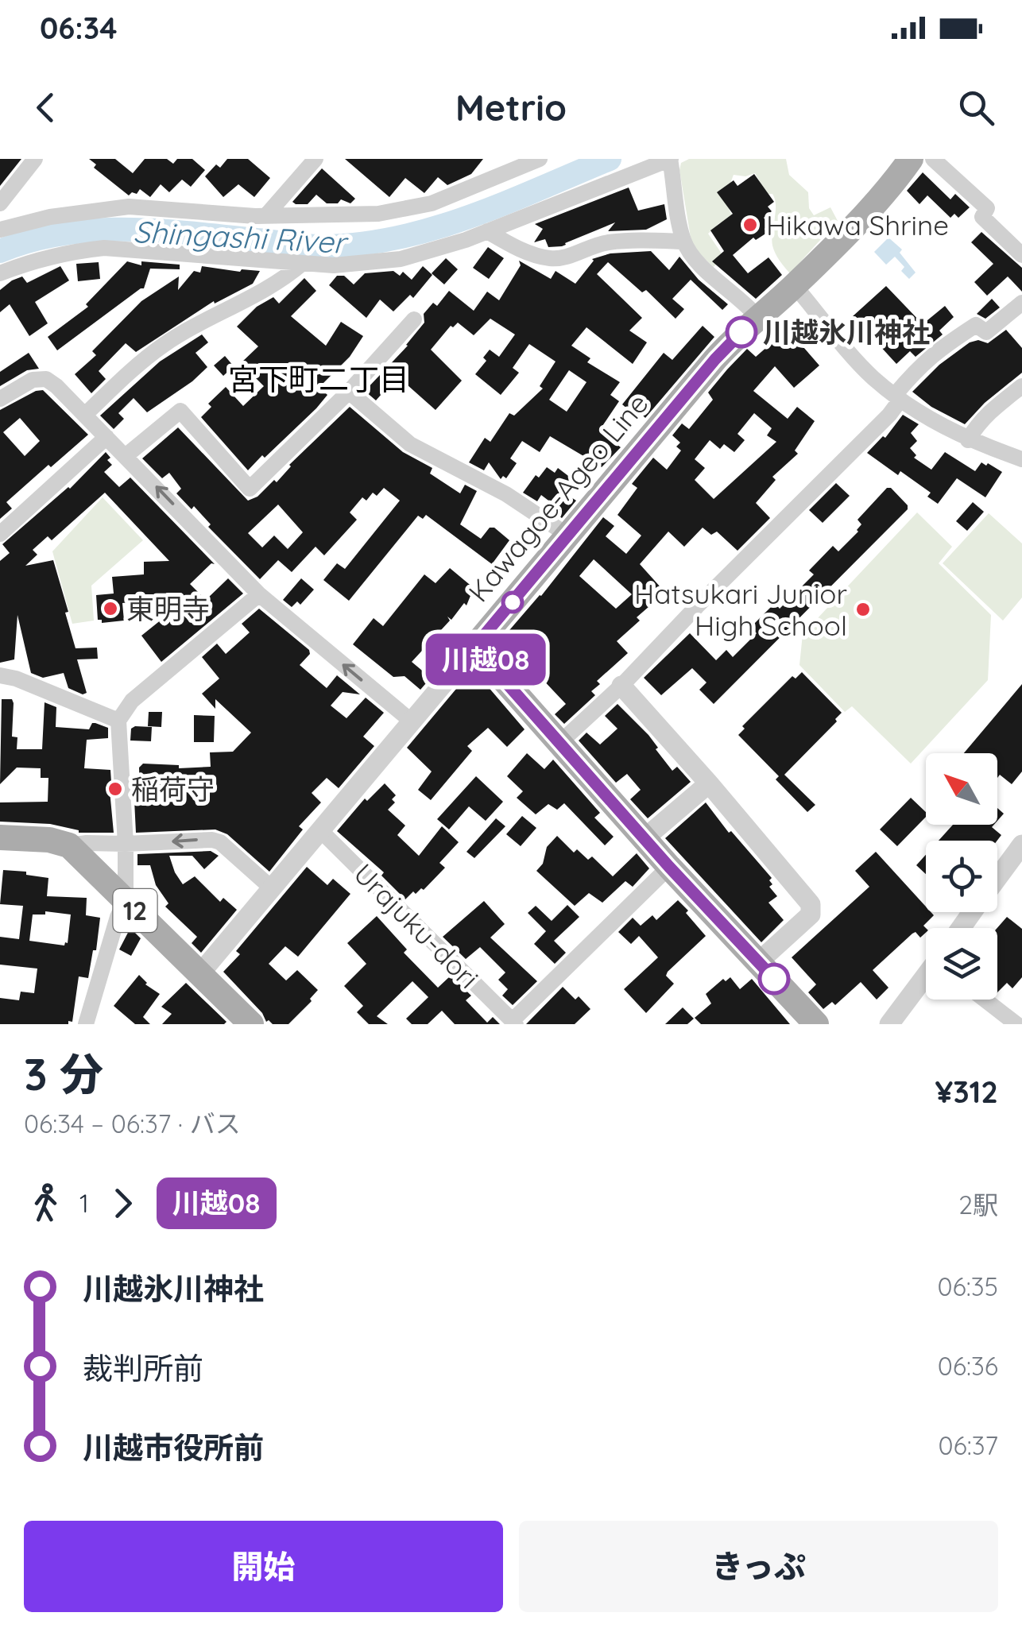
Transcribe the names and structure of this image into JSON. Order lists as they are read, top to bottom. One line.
{"streets":{"main road":["Kawagoe-Ageo Line","12"],"street":["Urajuku-dori"]},"crossings":[["Kawagoe-Ageo Line","Urajuku-dori"]],"districts":["宮下町二丁目"],"water":["Shingashi River"],"places":["Hikawa Shrine","川越氷川神社","東明寺","Hatsukari Junior High School","稲荷守"],"lines":["bus line 川越08"],"north":"top left","page":{"status":"06:34","header":"Metrio","on_map":"川越08","heading":["3 分","06:34 – 06:37 · バス","¥312"],"legs":["1","川越08","2駅"],"list":[{"name":"川越氷川神社","value":"06:35"},{"name":"裁判所前","value":"06:36"},{"name":"川越市役所前","value":"06:37"}],"buttons":["開始","きっぷ"]}}
